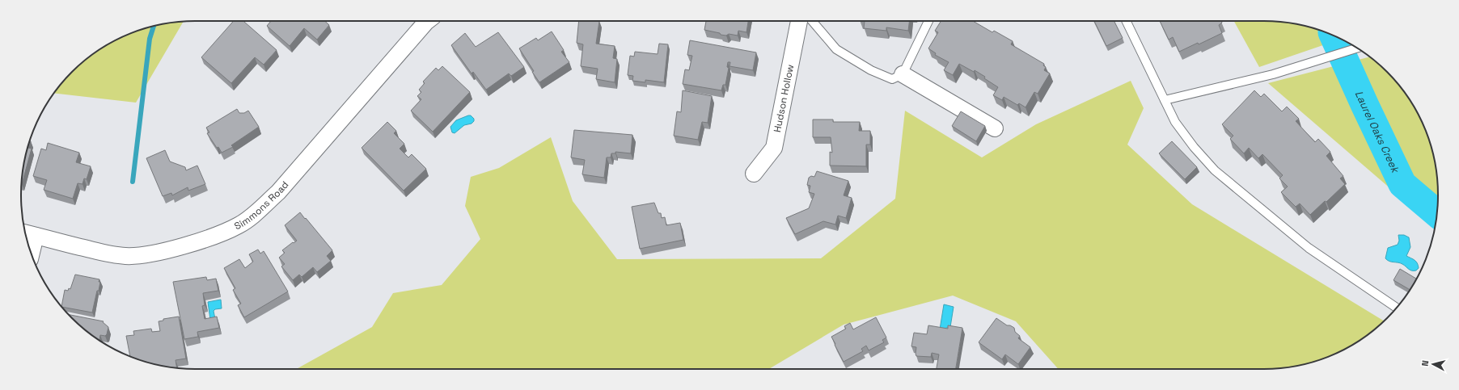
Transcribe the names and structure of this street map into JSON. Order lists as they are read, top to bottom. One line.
{"streets":{"street":["Hudson Hollow","Simmons Road"]},"water":["Laurel Oaks Creek"],"north":"left"}
